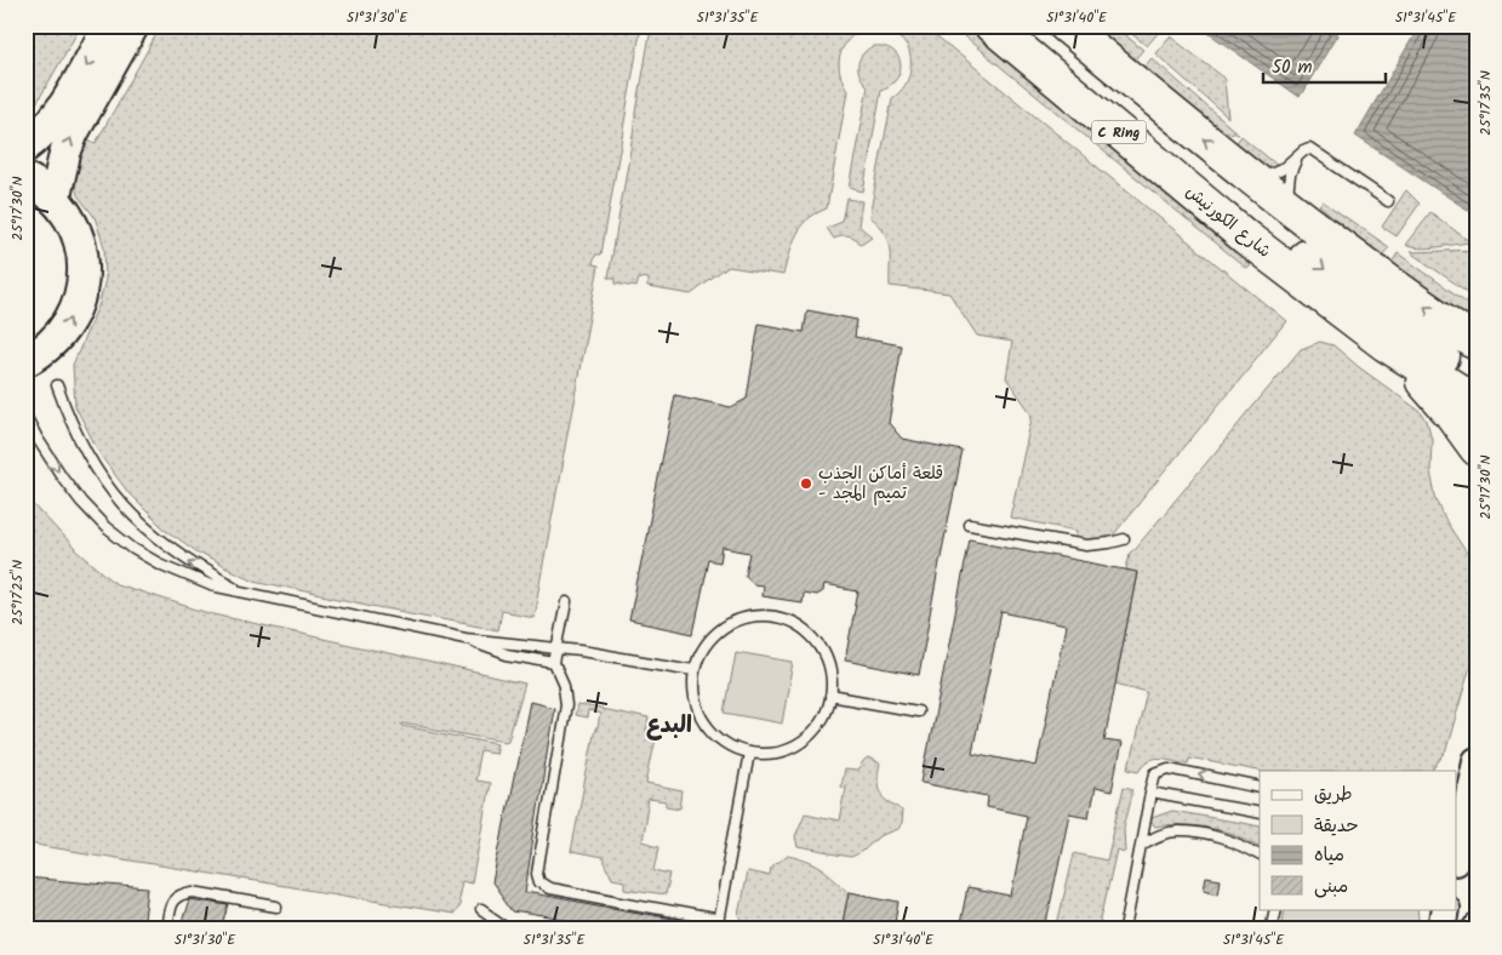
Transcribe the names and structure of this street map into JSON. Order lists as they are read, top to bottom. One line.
{"streets":{"highway":["C Ring","شارع الكورنيش"]},"districts":["البدع"],"places":["قلعة أماكن الجذب - تميم المجد"],"legend":["طريق","حديقة","مياه","مبنى"],"scale_bar":"50 m","coordinates":["51°31'30\"E","51°31'35\"E","51°31'40\"E","51°31'45\"E","25°17'35\"N","25°17'30\"N","25°17'25\"N"]}
